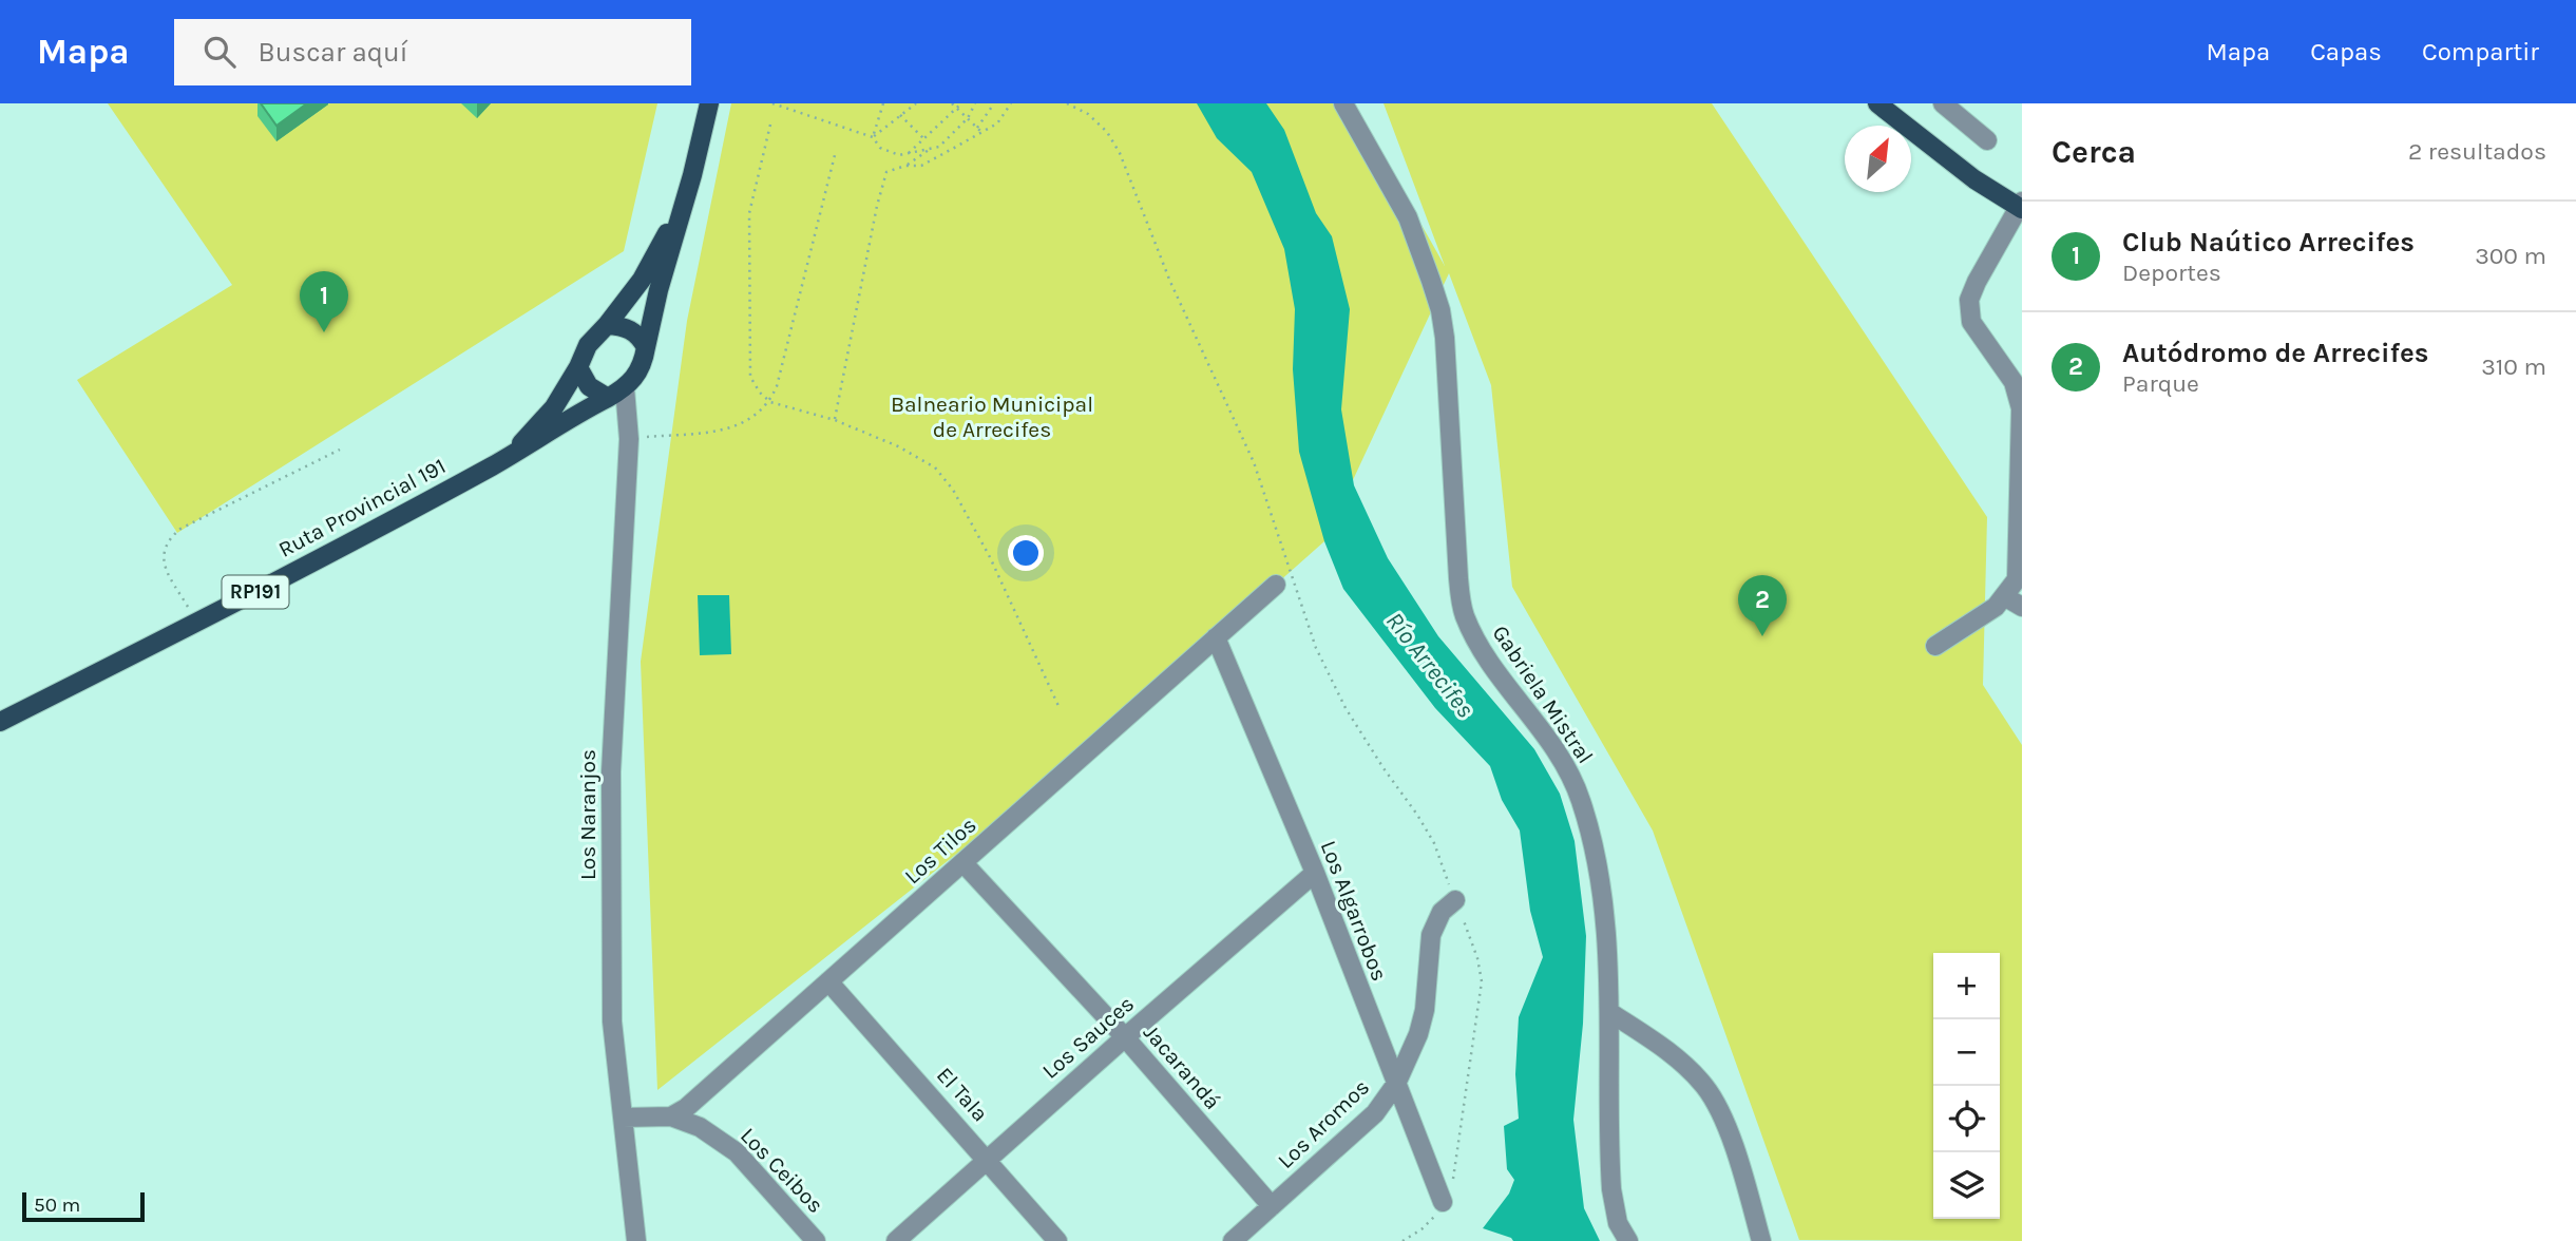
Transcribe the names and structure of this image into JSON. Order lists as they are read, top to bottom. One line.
{"streets":{"main road":["Ruta Provincial 191","RP191"],"street":["Gabriela Mistral","Los Naranjos","Los Tilos","Los Algarrobos","Los Sauces","Jacarandá","El Tala","Los Aromos","Los Ceibos"]},"crossings":[["Ruta Provincial 191","RP191"],["Ruta Provincial 191","Los Naranjos"],["RP191","Los Naranjos"],["Los Tilos","Los Algarrobos"],["Los Tilos","Jacarandá"],["Los Tilos","El Tala"],["Los Tilos","Los Ceibos"],["Los Algarrobos","Los Sauces"],["Los Algarrobos","Los Aromos"],["Los Sauces","Jacarandá"],["Los Sauces","El Tala"],["Jacarandá","Los Aromos"]],"water":["Río Arrecifes"],"parks":["Balneario Municipal de Arrecifes"],"scale_bar":"50 m","north":"top right","page":{"header":"Mapa","search":"Buscar aquí","nav":["Mapa","Capas","Compartir"],"heading":["Cerca","2 resultados"],"list":[{"mark":"1","name":"Club Naútico Arrecifes","note":"Deportes","value":"300 m"},{"mark":"2","name":"Autódromo de Arrecifes","note":"Parque","value":"310 m"}],"pins":["1","2"],"map_buttons":["+","−"],"scale":"50 m"}}
